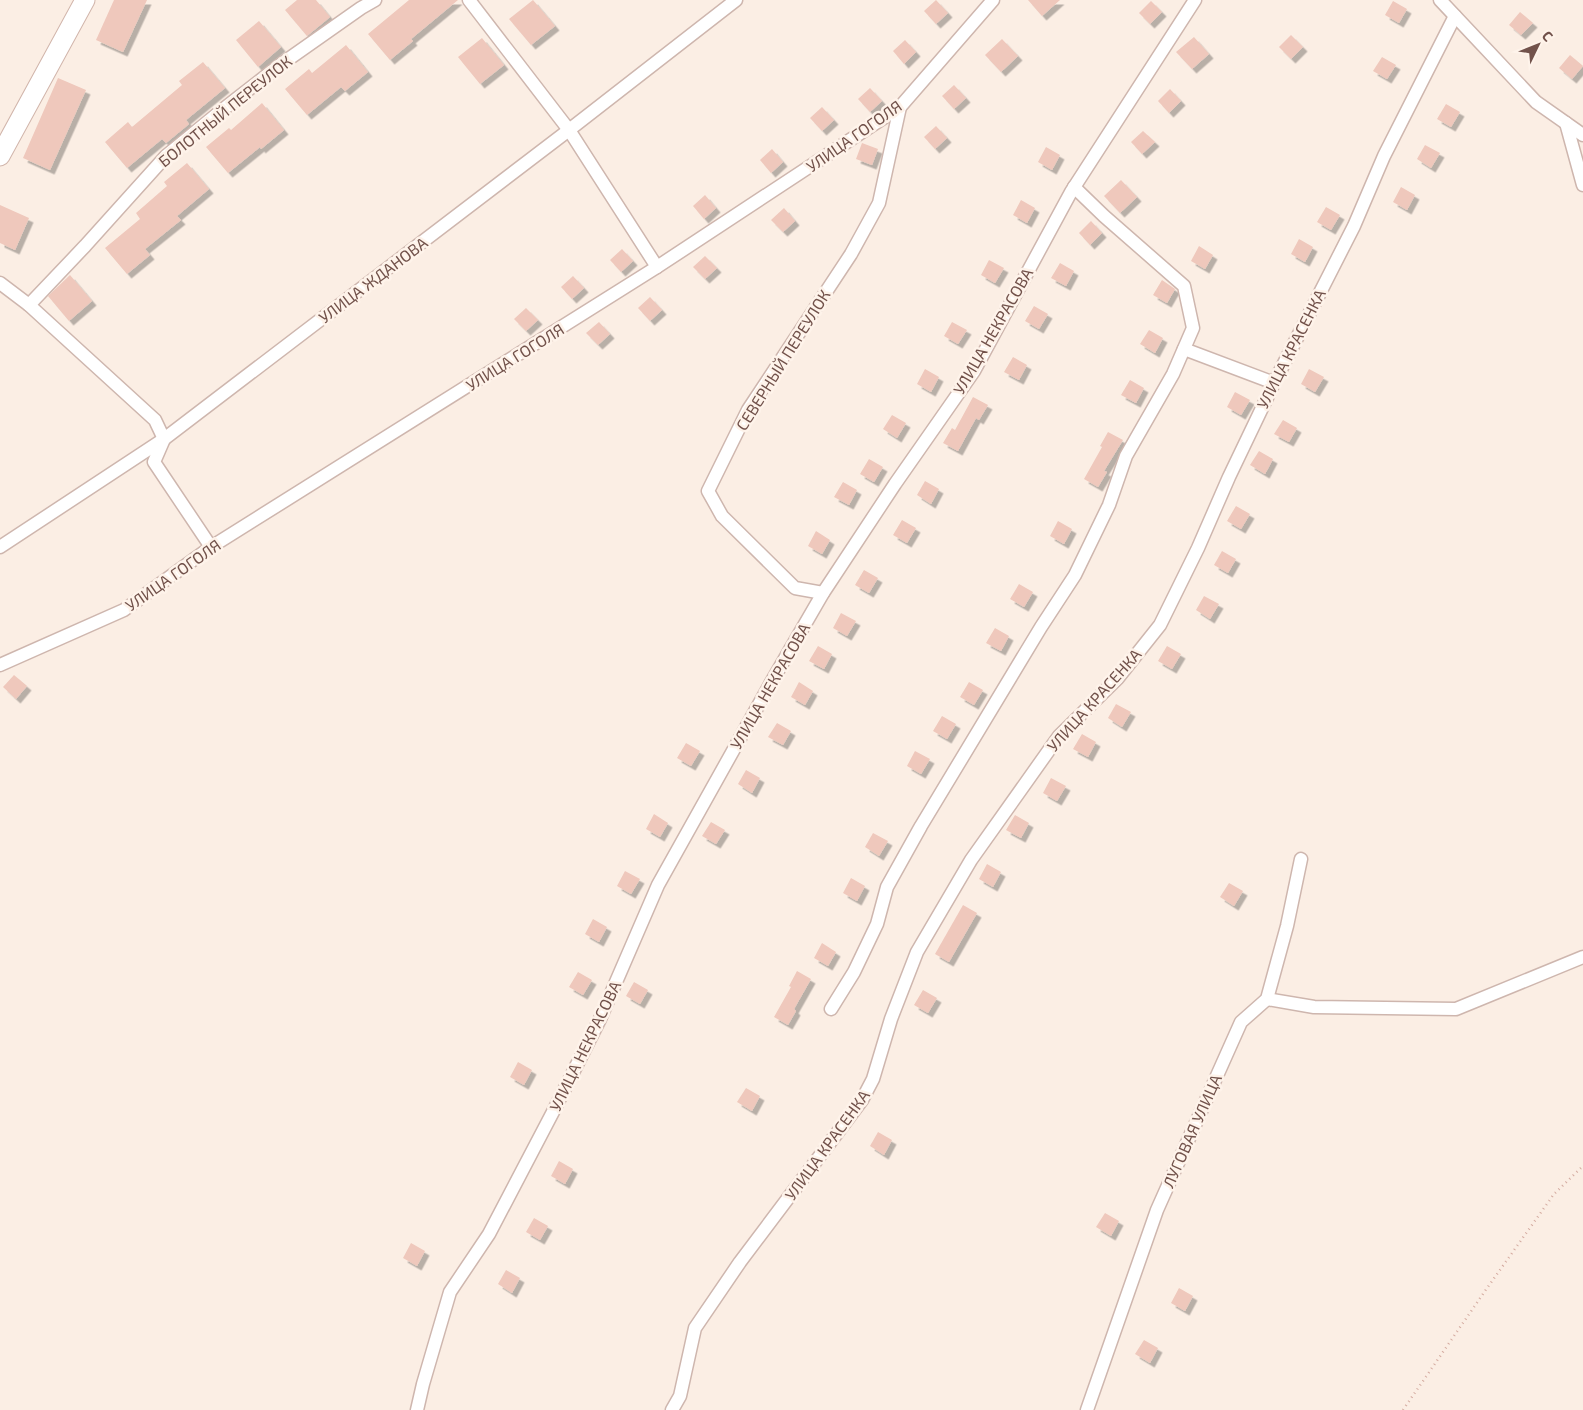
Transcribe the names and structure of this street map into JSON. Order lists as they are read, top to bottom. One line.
{"streets":{"street":["БОЛОТНЫЙ ПЕРЕУЛОК","УЛИЦА ГОГОЛЯ","УЛИЦА ЖДАНОВА","УЛИЦА НЕКРАСОВА","УЛИЦА КРАСЕНКА","СЕВЕРНЫЙ ПЕРЕУЛОК","ЛУГОВАЯ УЛИЦА"]},"crossings":[["УЛИЦА ГОГОЛЯ","СЕВЕРНЫЙ ПЕРЕУЛОК"],["УЛИЦА НЕКРАСОВА","СЕВЕРНЫЙ ПЕРЕУЛОК"]],"north":"top right"}
